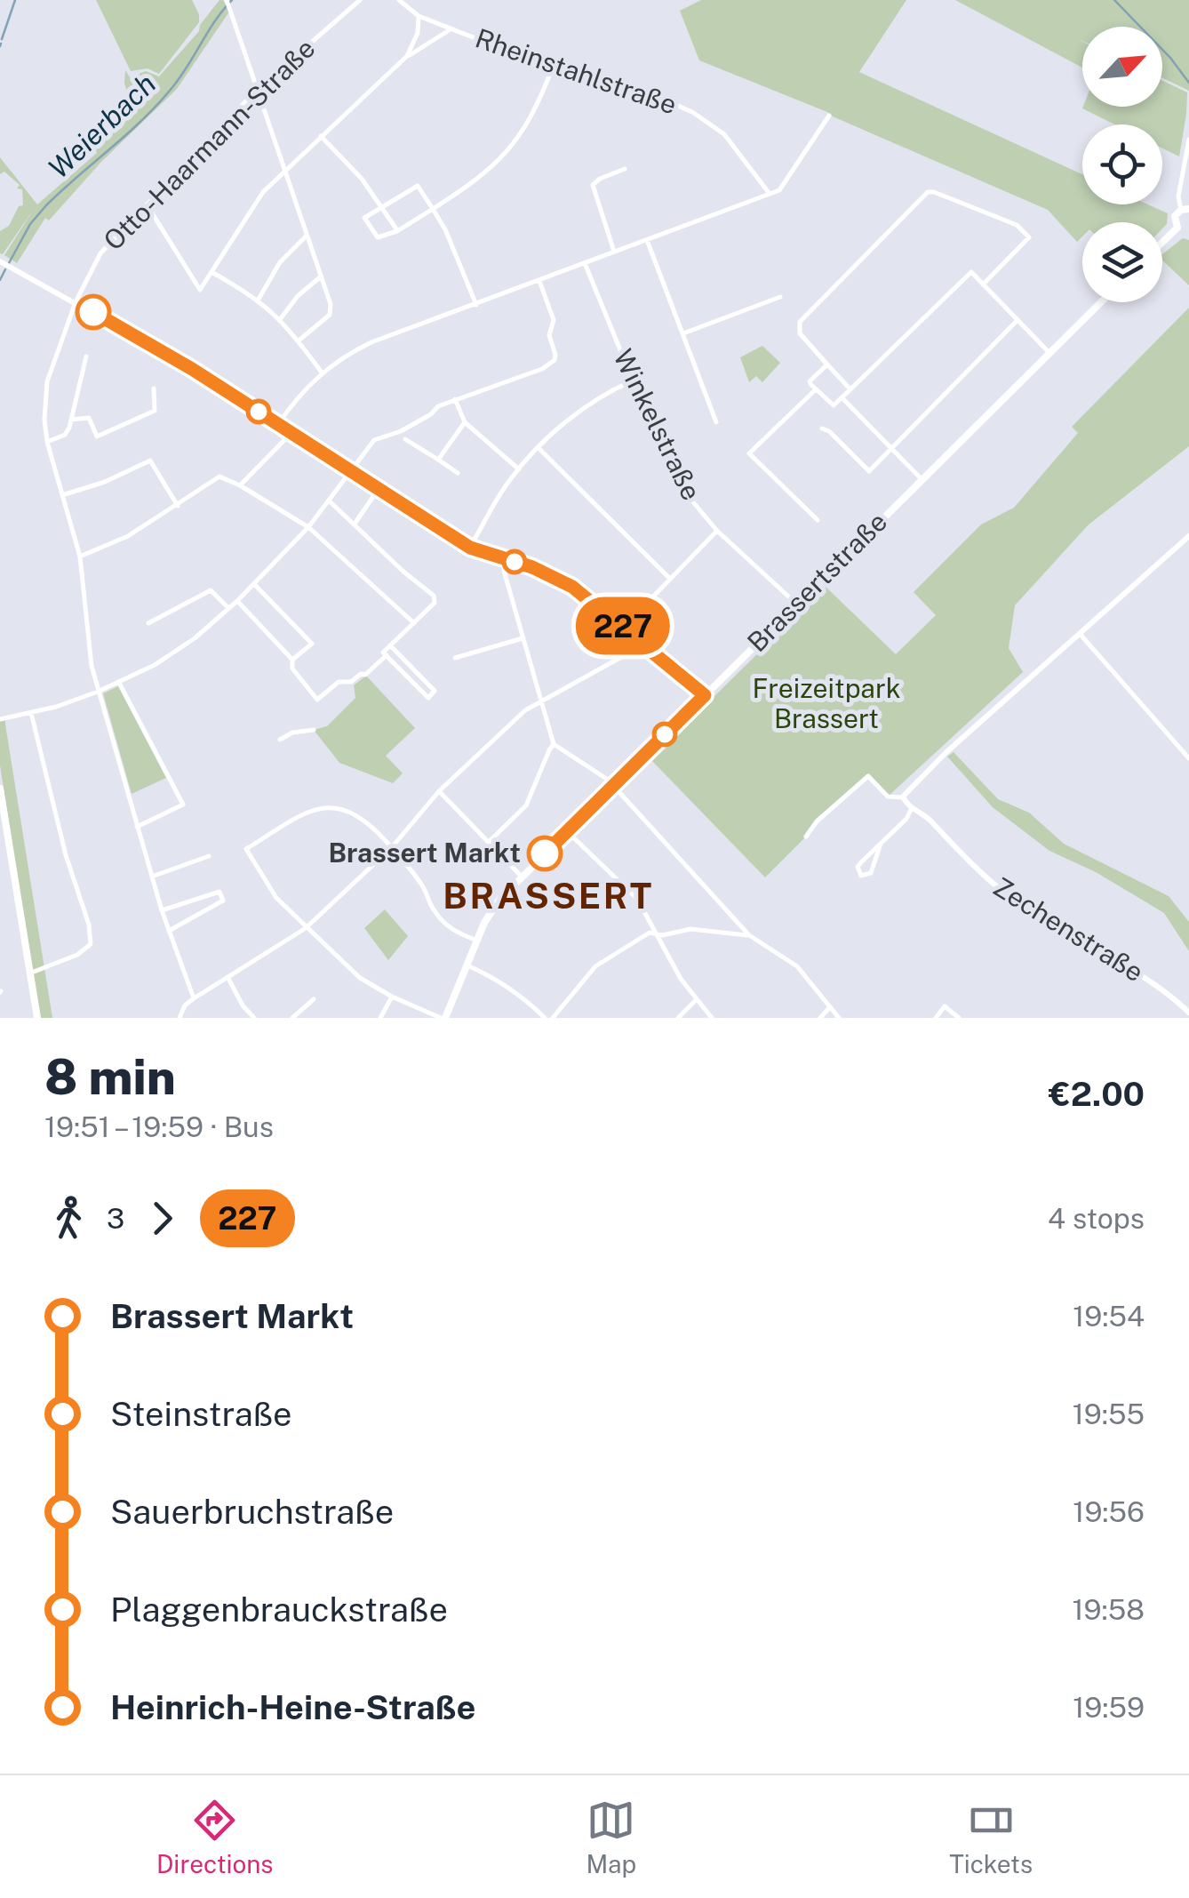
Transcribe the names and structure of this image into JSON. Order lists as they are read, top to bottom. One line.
{"streets":{"main road":["Brassertstraße"],"street":["Rheinstahlstraße","Otto-Haarmann-Straße","Winkelstraße","Zechenstraße"]},"crossings":[["Winkelstraße","Brassertstraße"]],"districts":["BRASSERT"],"water":["Weierbach"],"parks":["Freizeitpark Brassert"],"places":["Brassert Markt"],"lines":["bus line 227"],"north":"top right","page":{"on_map":"227","heading":["8 min","19:51 – 19:59 · Bus","€2.00"],"legs":["3","227","4 stops"],"list":[{"name":"Brassert Markt","value":"19:54"},{"name":"Steinstraße","value":"19:55"},{"name":"Sauerbruchstraße","value":"19:56"},{"name":"Plaggenbrauckstraße","value":"19:58"},{"name":"Heinrich-Heine-Straße","value":"19:59"}],"tabs":["Directions","Map","Tickets"]}}
